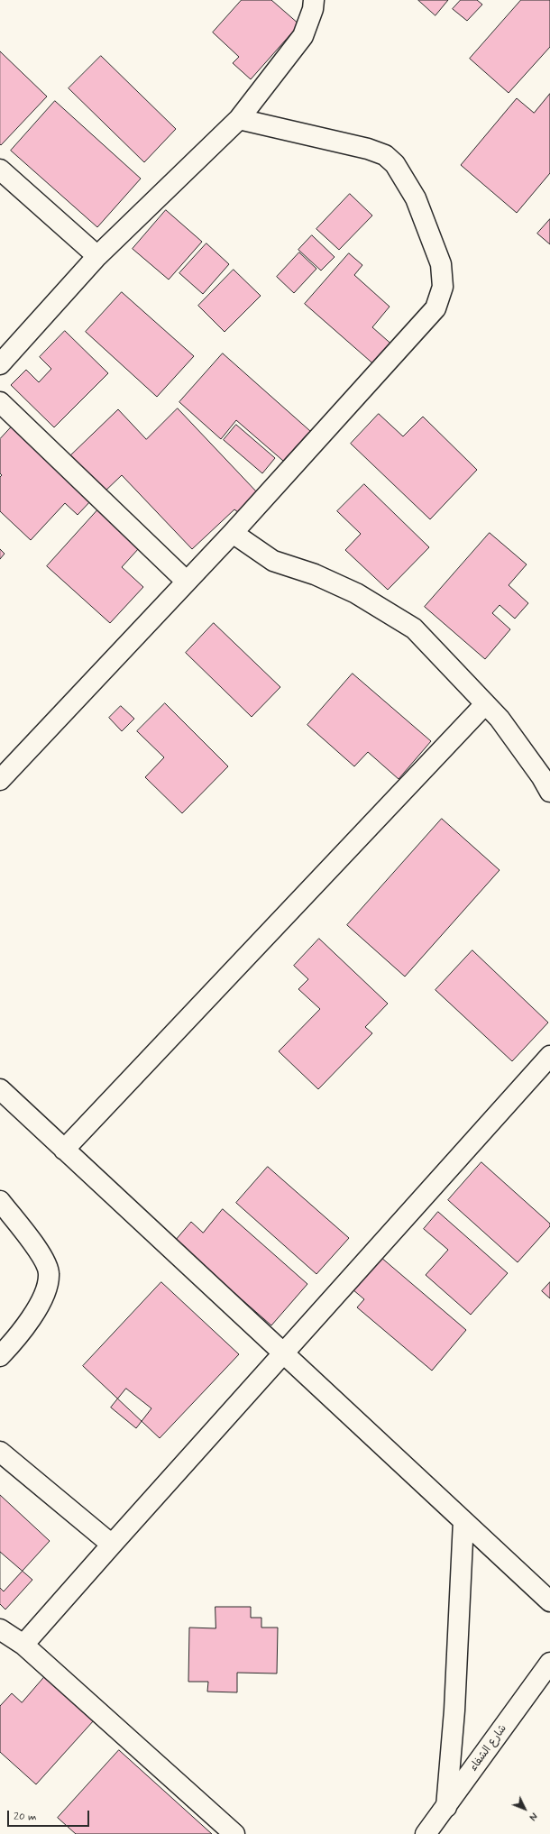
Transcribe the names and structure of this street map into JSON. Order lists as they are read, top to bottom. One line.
{"streets":{"street":["شارع الشفاء"]},"scale_bar":"20 m","north":"bottom right"}
